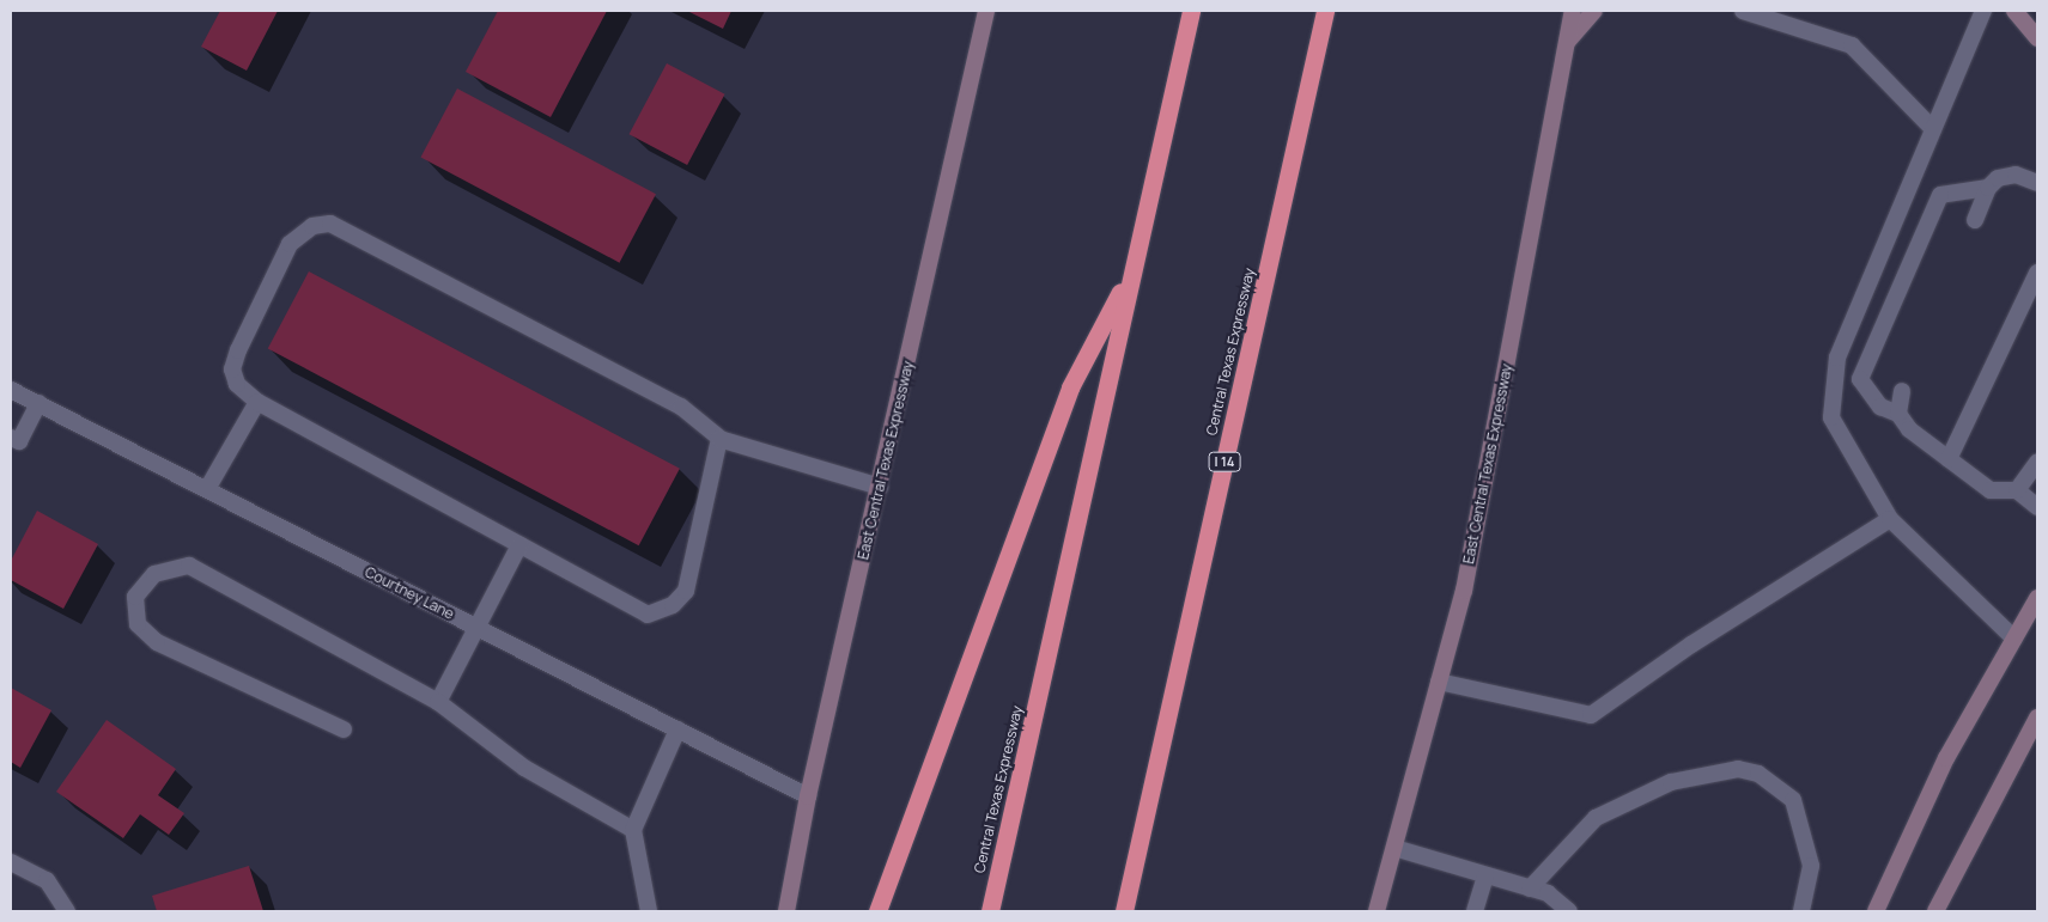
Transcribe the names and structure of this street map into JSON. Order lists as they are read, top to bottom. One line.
{"streets":{"highway":["Central Texas Expressway","I 14"],"main road":["East Central Texas Expressway"],"street":["Courtney Lane"]},"crossings":[["East Central Texas Expressway","Courtney Lane"]]}
